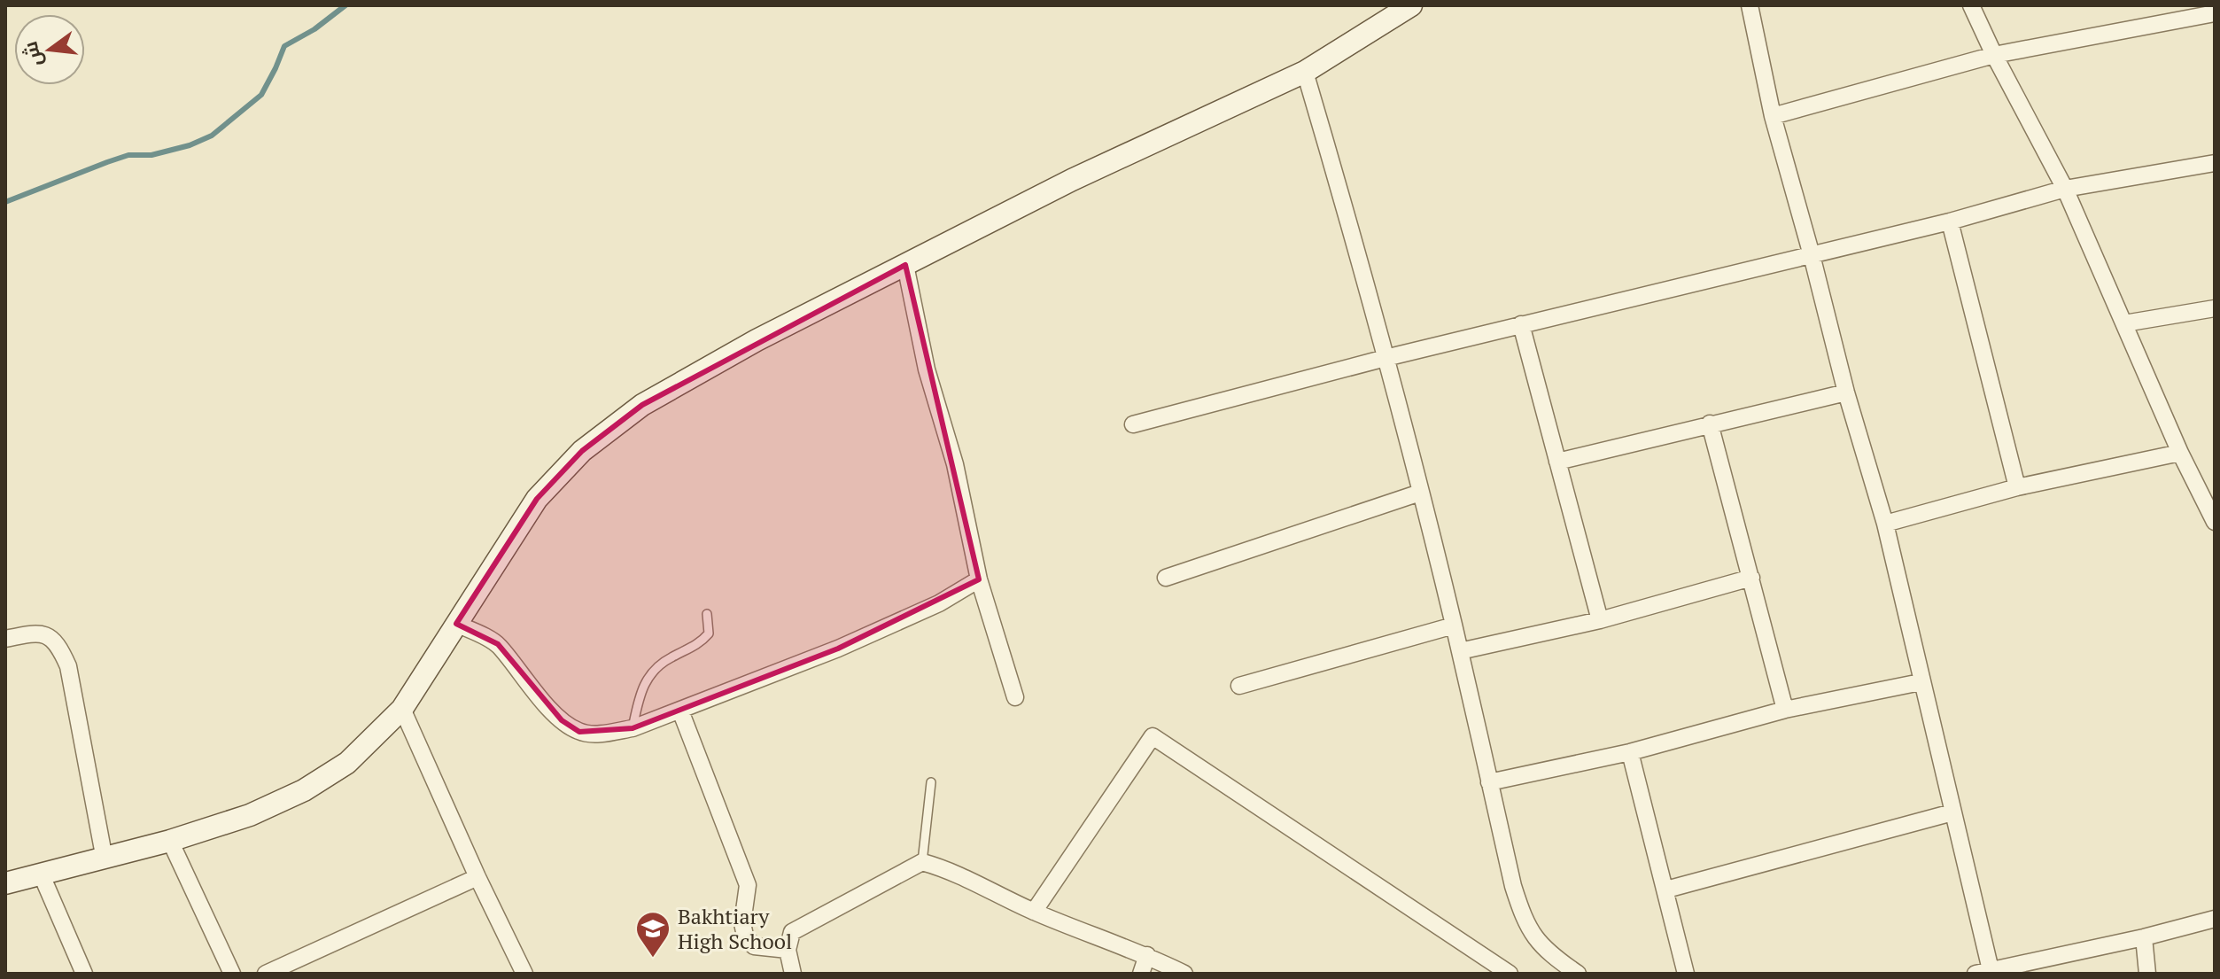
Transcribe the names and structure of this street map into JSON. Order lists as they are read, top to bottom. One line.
{"places":{"school or university":["Bakhtiary High School"]},"north":"left"}
